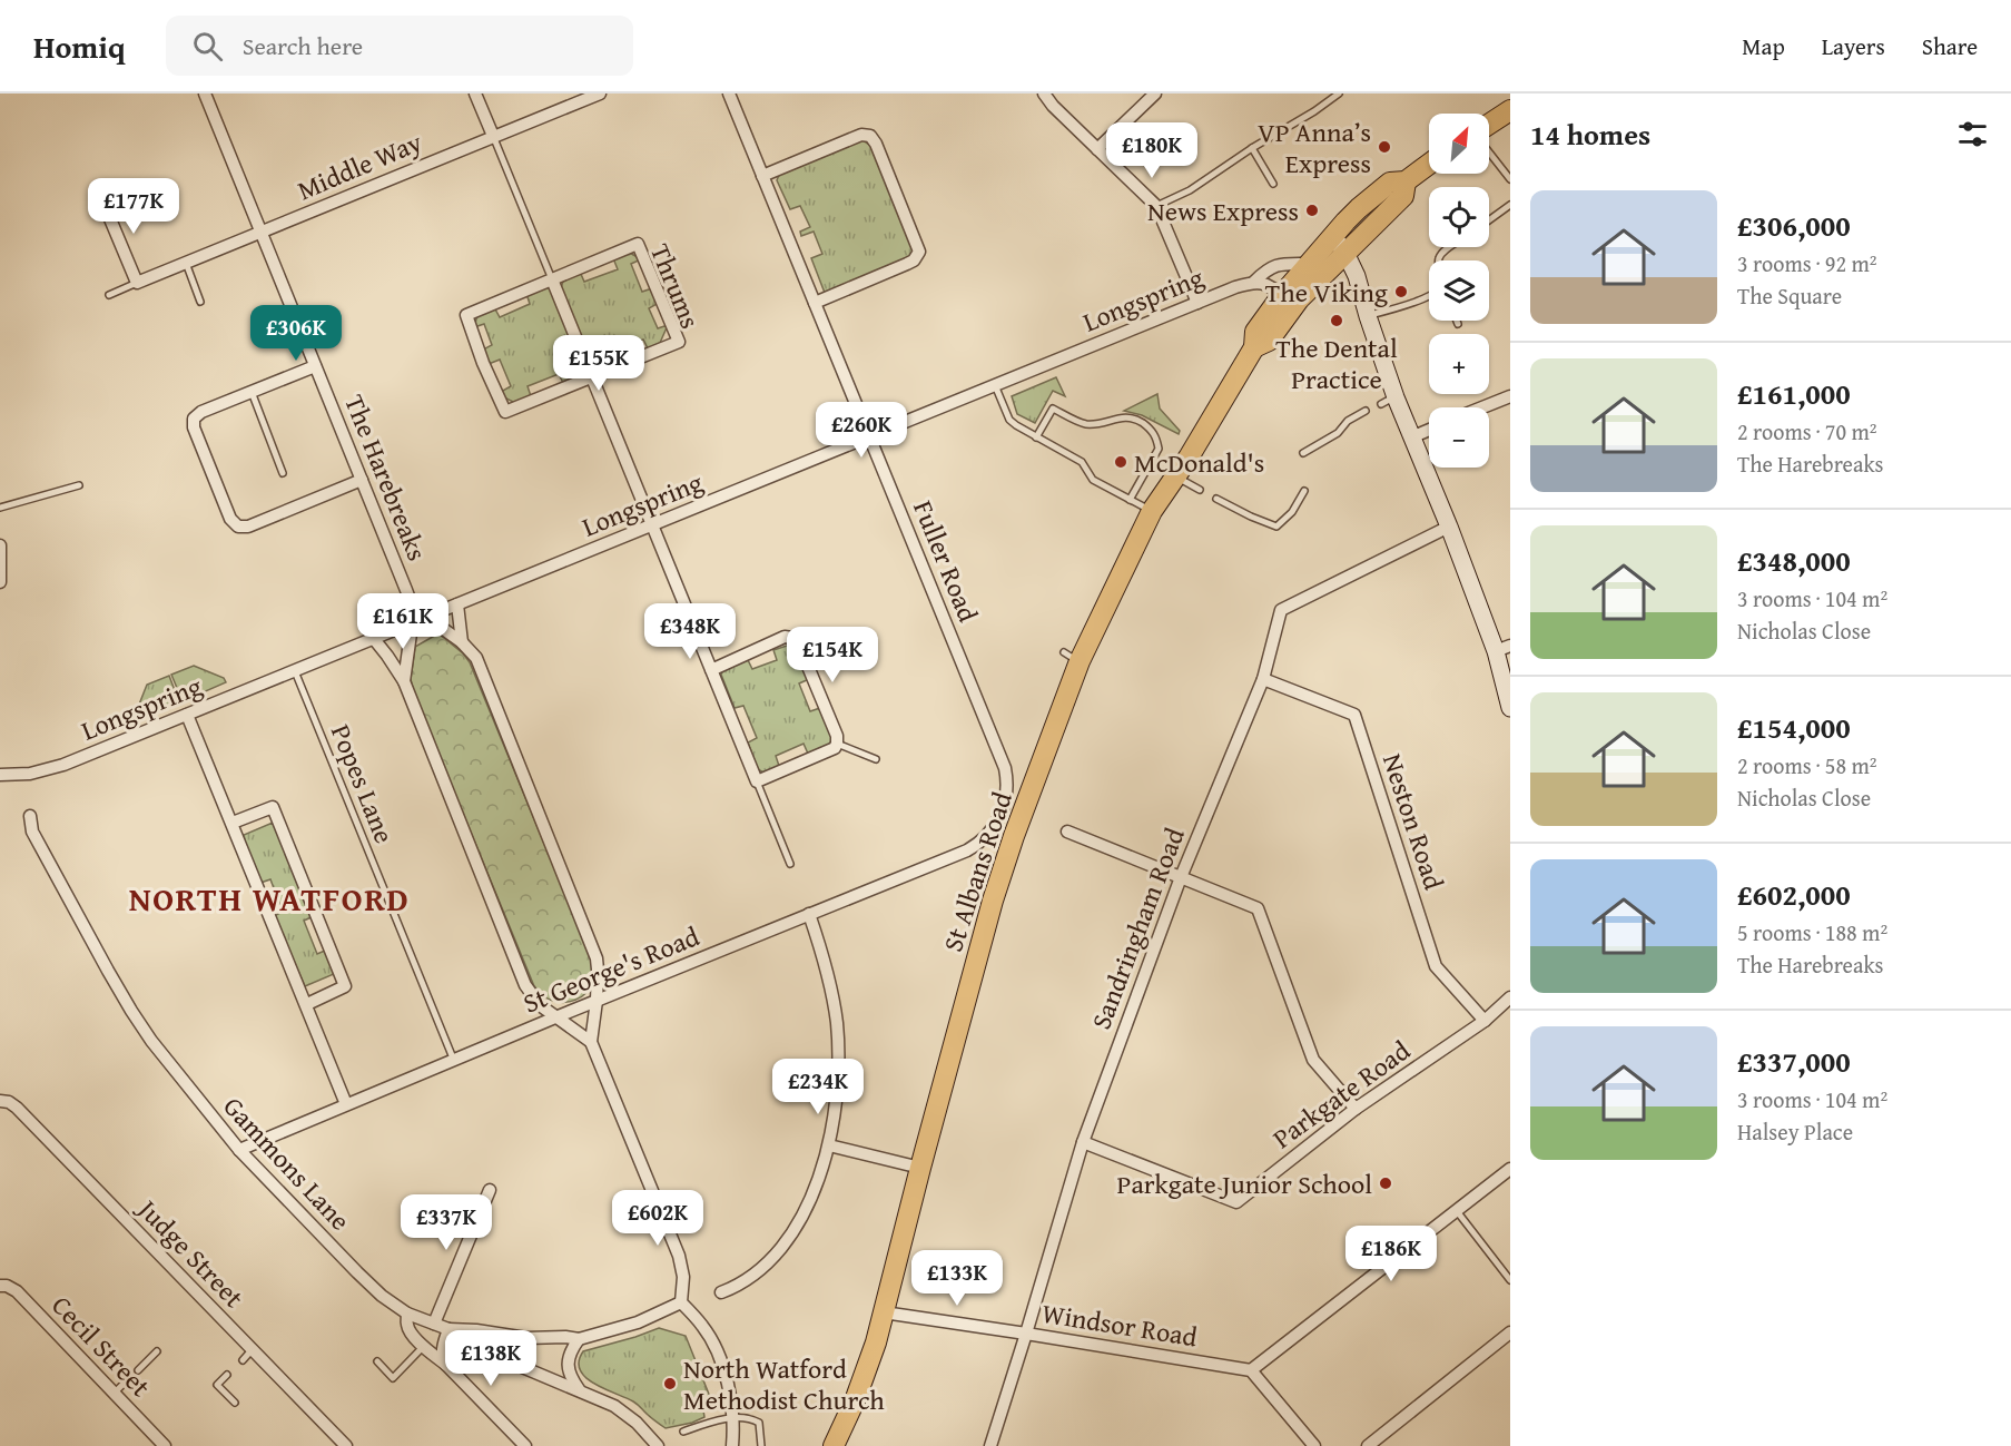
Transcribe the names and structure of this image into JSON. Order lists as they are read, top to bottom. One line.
{"streets":{"main road":["St Albans Road"],"street":["Middle Way","Thrums","Longspring","The Harebreaks","Fuller Road","Neston Road","Sandringham Road","St George's Road","Parkgate Road","Gammons Lane","Judge Street","Windsor Road","Cecil Street"],"lane":["Popes Lane"]},"crossings":[["Middle Way","The Harebreaks"],["Longspring","The Harebreaks"],["Longspring","Fuller Road"],["Longspring","Popes Lane"],["Longspring","St Albans Road"],["Fuller Road","St George's Road"],["Popes Lane","St George's Road"],["Neston Road","Sandringham Road"],["Neston Road","Parkgate Road"],["St Albans Road","Windsor Road"],["Sandringham Road","Parkgate Road"],["Sandringham Road","Windsor Road"],["St George's Road","Gammons Lane"]],"districts":["NORTH WATFORD"],"places":["VP Anna’s Express","News Express","The Viking","The Dental Practice","McDonald's","Parkgate Junior School","North Watford Methodist Church"],"north":"top right","page":{"header":"Homiq","search":"Search here","nav":["Map","Layers","Share"],"heading":"14 homes","map_buttons":["+","−"],"price":["£180K","£177K","£306K","£155K","£260K","£161K","£348K","£154K","£234K","£602K","£337K","£186K","£133K","£138K"],"list":[{"name":"£306,000","note":"3 rooms · 92 m² · The Square"},{"name":"£161,000","note":"2 rooms · 70 m² · The Harebreaks"},{"name":"£348,000","note":"3 rooms · 104 m² · Nicholas Close"},{"name":"£154,000","note":"2 rooms · 58 m² · Nicholas Close"},{"name":"£602,000","note":"5 rooms · 188 m² · The Harebreaks"},{"name":"£337,000","note":"3 rooms · 104 m² · Halsey Place"}]}}
